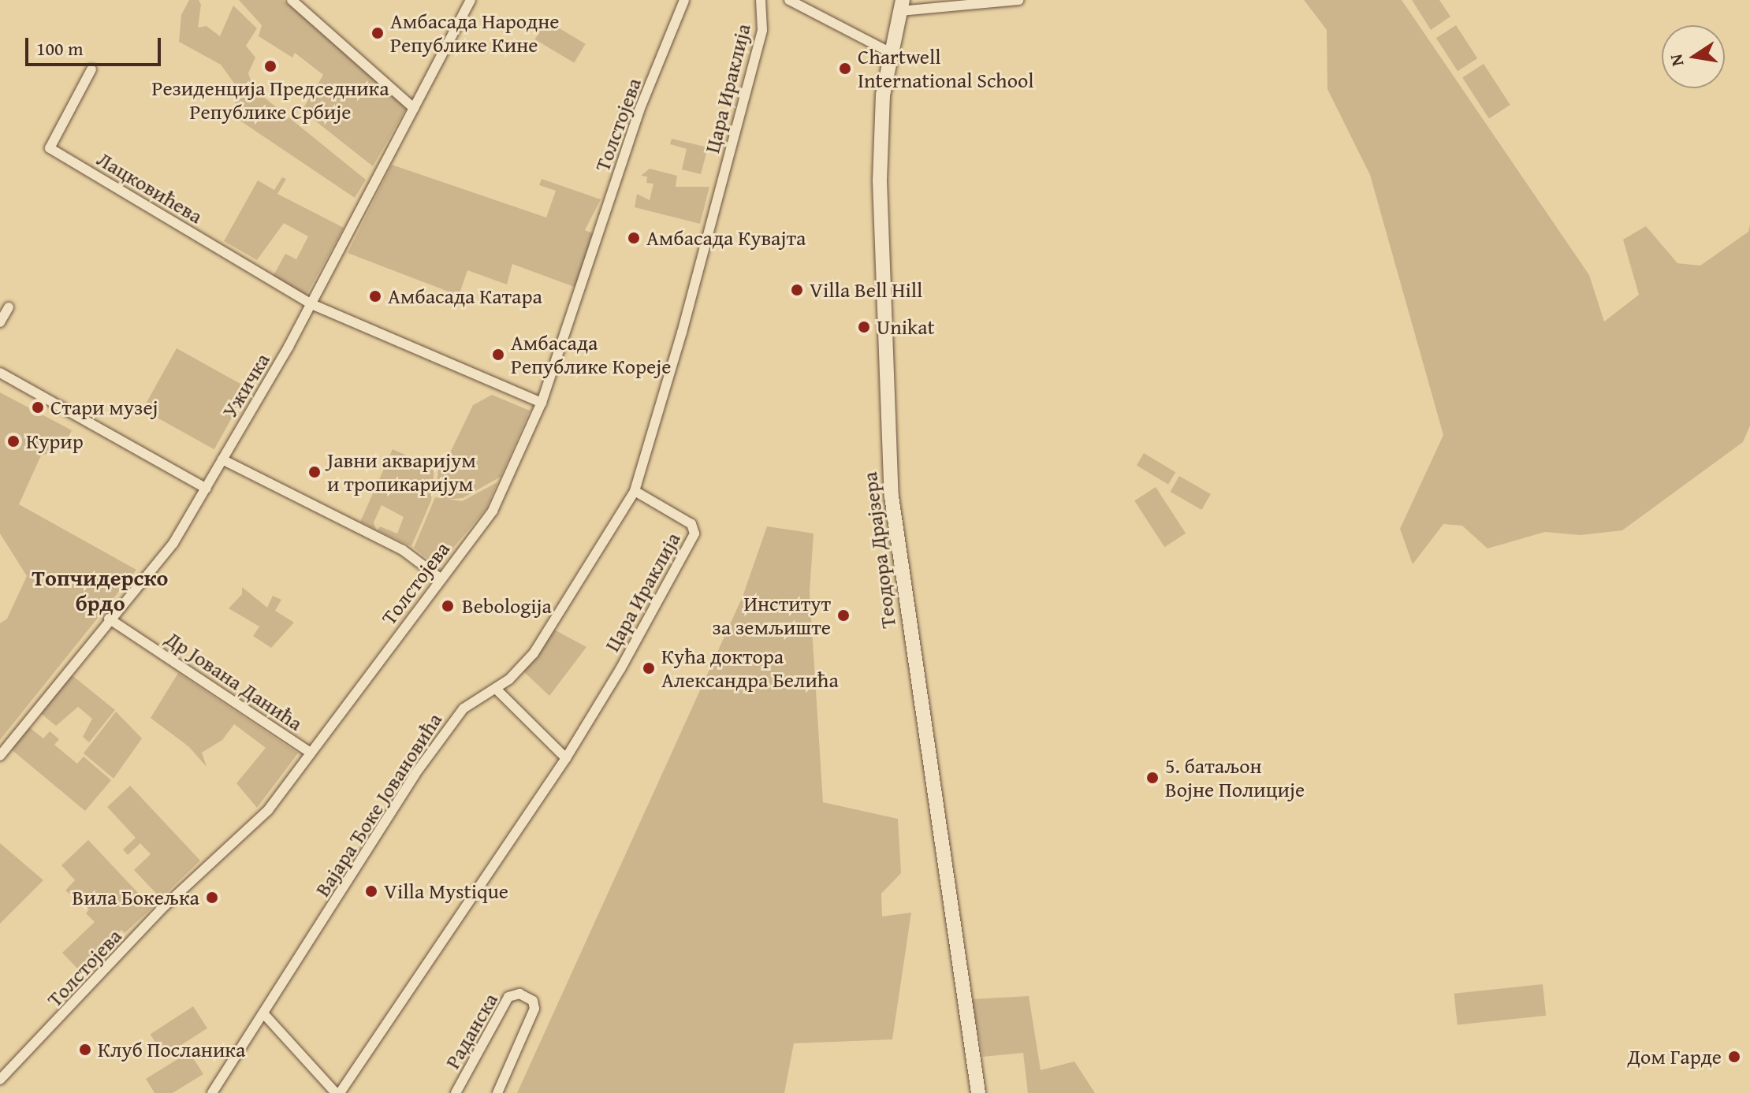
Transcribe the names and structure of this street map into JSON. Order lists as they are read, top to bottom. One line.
{"streets":{"main road":["Теодора Драјзера"],"street":["Цара Ираклија","Толстојева","Лацковићева","Ужичка","Др Јована Данића","Вајара Ђоке Јовановића","Раданска"]},"crossings":[["Цара Ираклија","Вајара Ђоке Јовановића"],["Толстојева","Др Јована Данића"],["Лацковићева","Ужичка"],["Ужичка","Др Јована Данића"]],"districts":["Топчидерско брдо"],"places":["Амбасада Народне Републике Кине","Резиденција Председника Републике Србије","Chartwell International School","Амбасада Кувајта","Villa Bell Hill","Амбасада Катара","Unikat","Амбасада Републике Кореје","Стари музеј","Курир","Јавни акваријум и тропикаријум","Bebologija","Институт за земљиште","Кућа доктора Александра Белића","5. батаљон Војне Полиције","Villa Mystique","Вила Бокељка","Клуб Посланика","Дом Гарде"],"scale_bar":"100 m","north":"left"}
